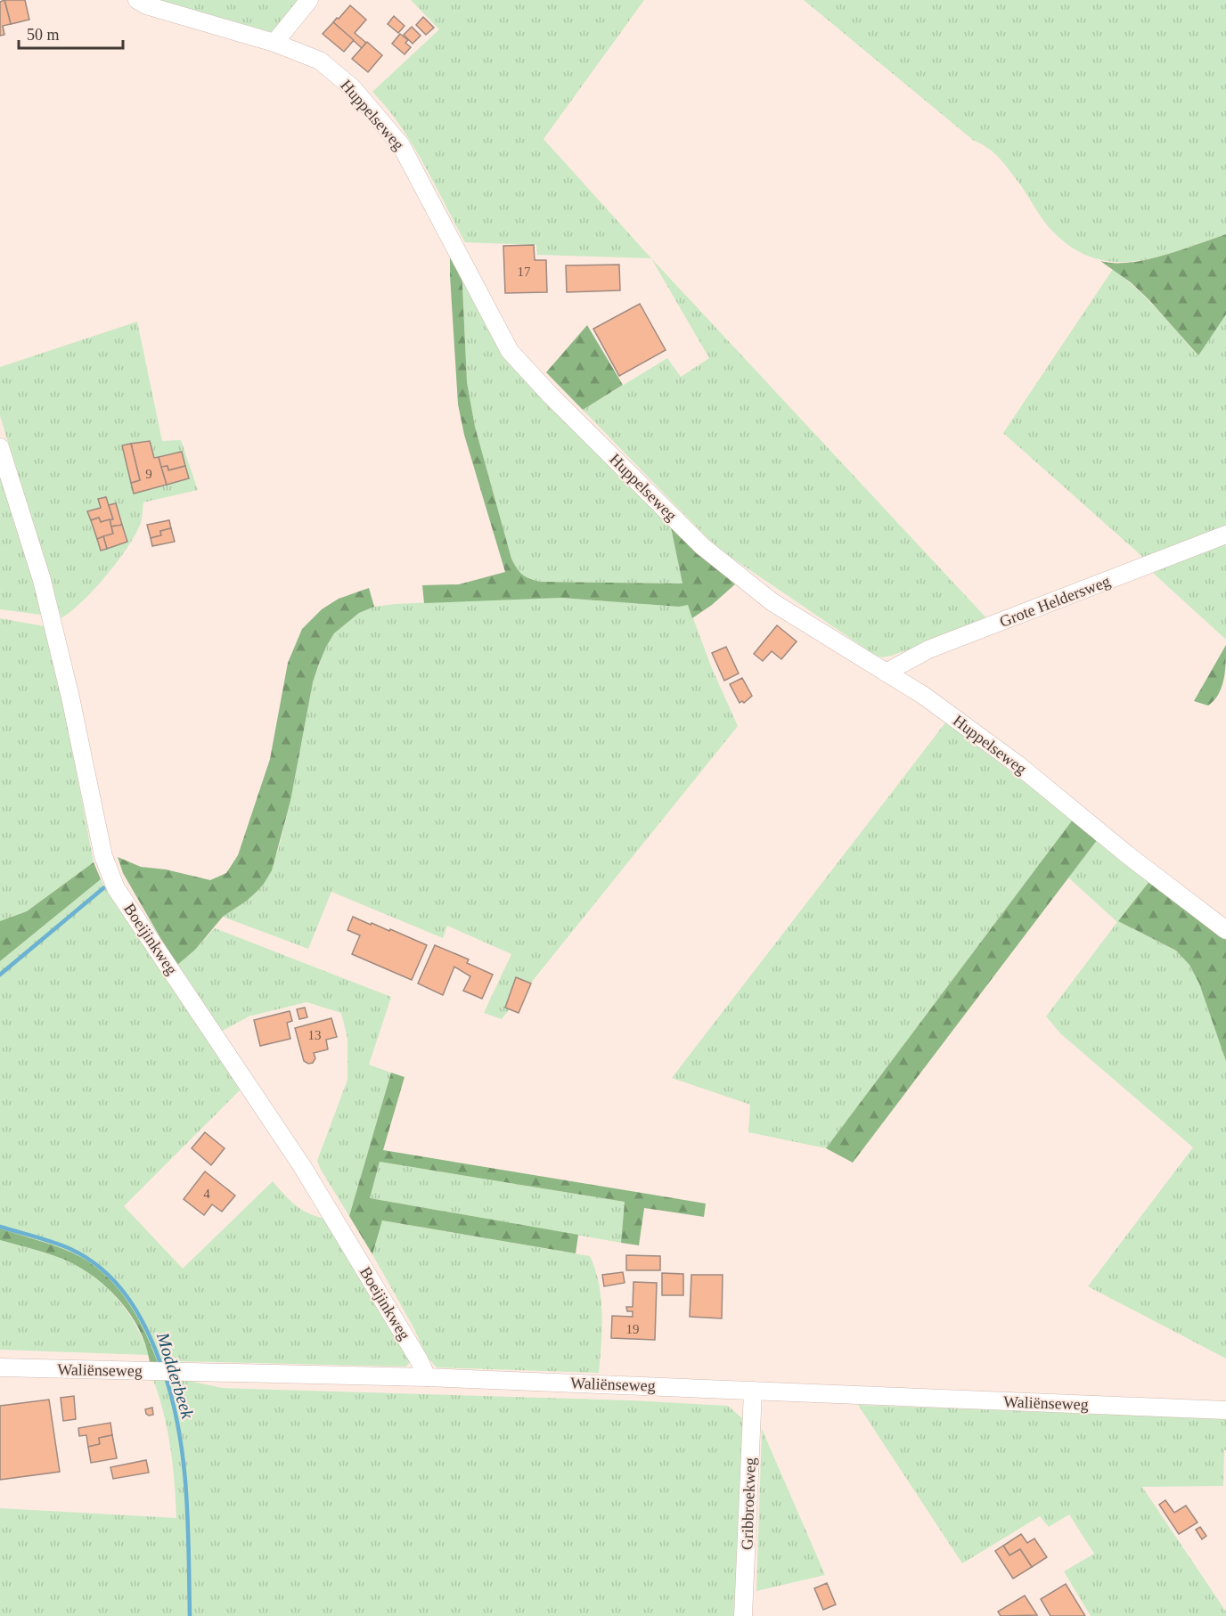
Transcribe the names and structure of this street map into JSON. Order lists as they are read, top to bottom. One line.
{"streets":{"street":["Huppelseweg","Grote Heldersweg","Boeijinkweg","Waliënseweg","Gribbroekweg"]},"crossings":[["Huppelseweg","Grote Heldersweg"],["Boeijinkweg","Waliënseweg"],["Waliënseweg","Gribbroekweg"]],"water":["Modderbeek"],"house_numbers":["17","9","13","4","19"],"scale_bar":"50 m"}
